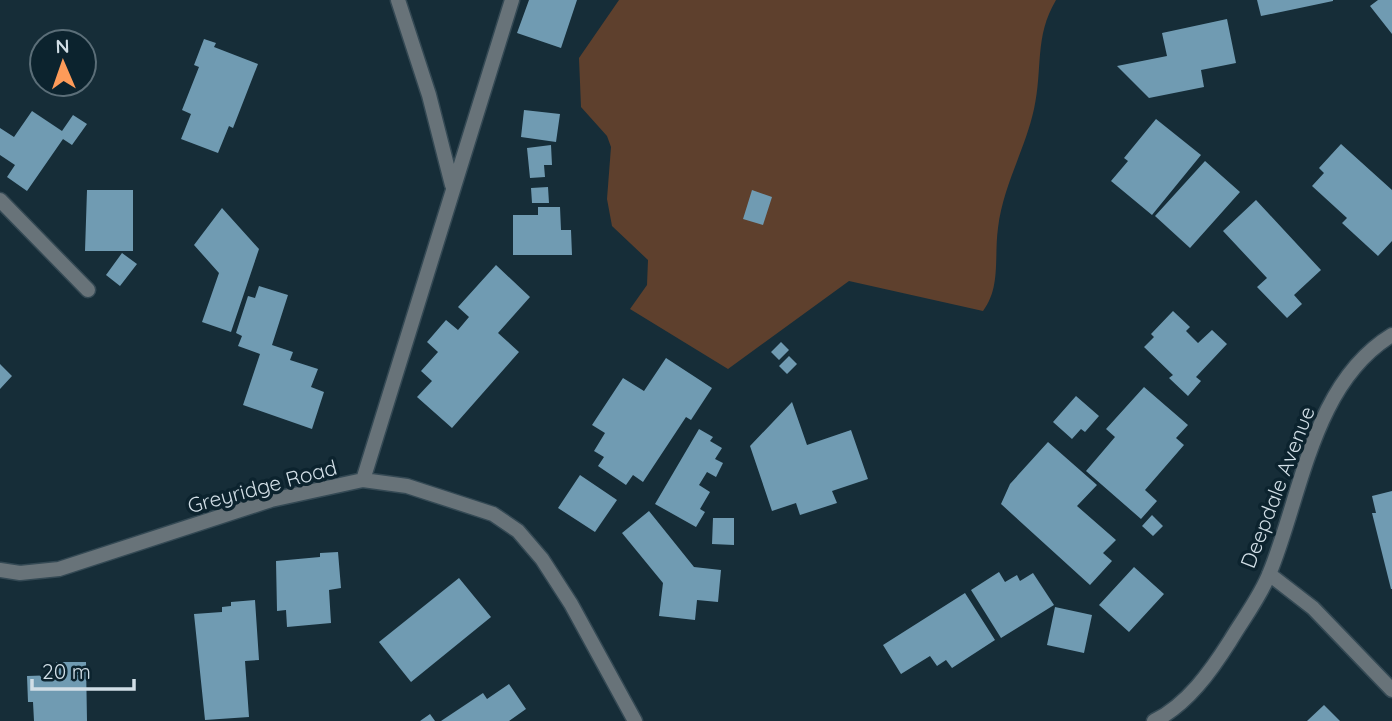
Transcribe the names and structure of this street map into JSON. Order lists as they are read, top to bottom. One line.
{"streets":{"street":["Greyridge Road","Deepdale Avenue"]},"scale_bar":"20 m","north":"top"}
